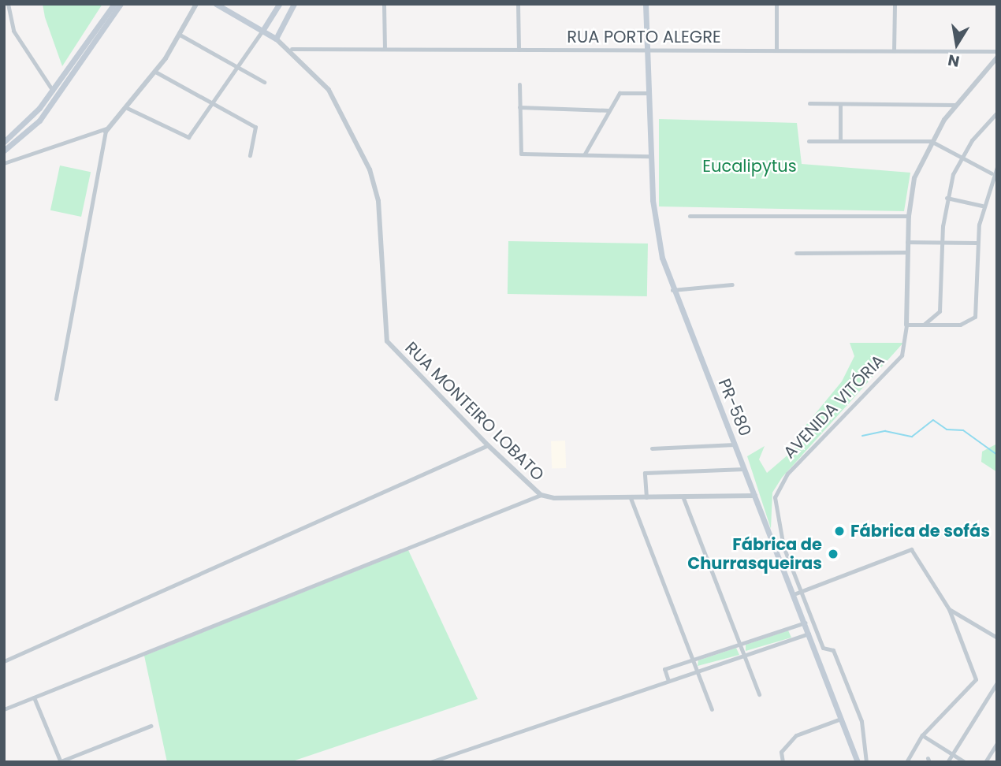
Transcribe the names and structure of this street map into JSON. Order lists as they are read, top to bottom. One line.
{"streets":{"main road":["PR-580","RUA MONTEIRO LOBATO"],"street":["RUA PORTO ALEGRE","AVENIDA VITÓRIA"]},"crossings":[["RUA PORTO ALEGRE","PR-580"],["RUA PORTO ALEGRE","RUA MONTEIRO LOBATO"],["PR-580","RUA MONTEIRO LOBATO"]],"parks":["Eucalipytus"],"places":["Fábrica de sofás","Fábrica de Churrasqueiras"],"north":"bottom"}
